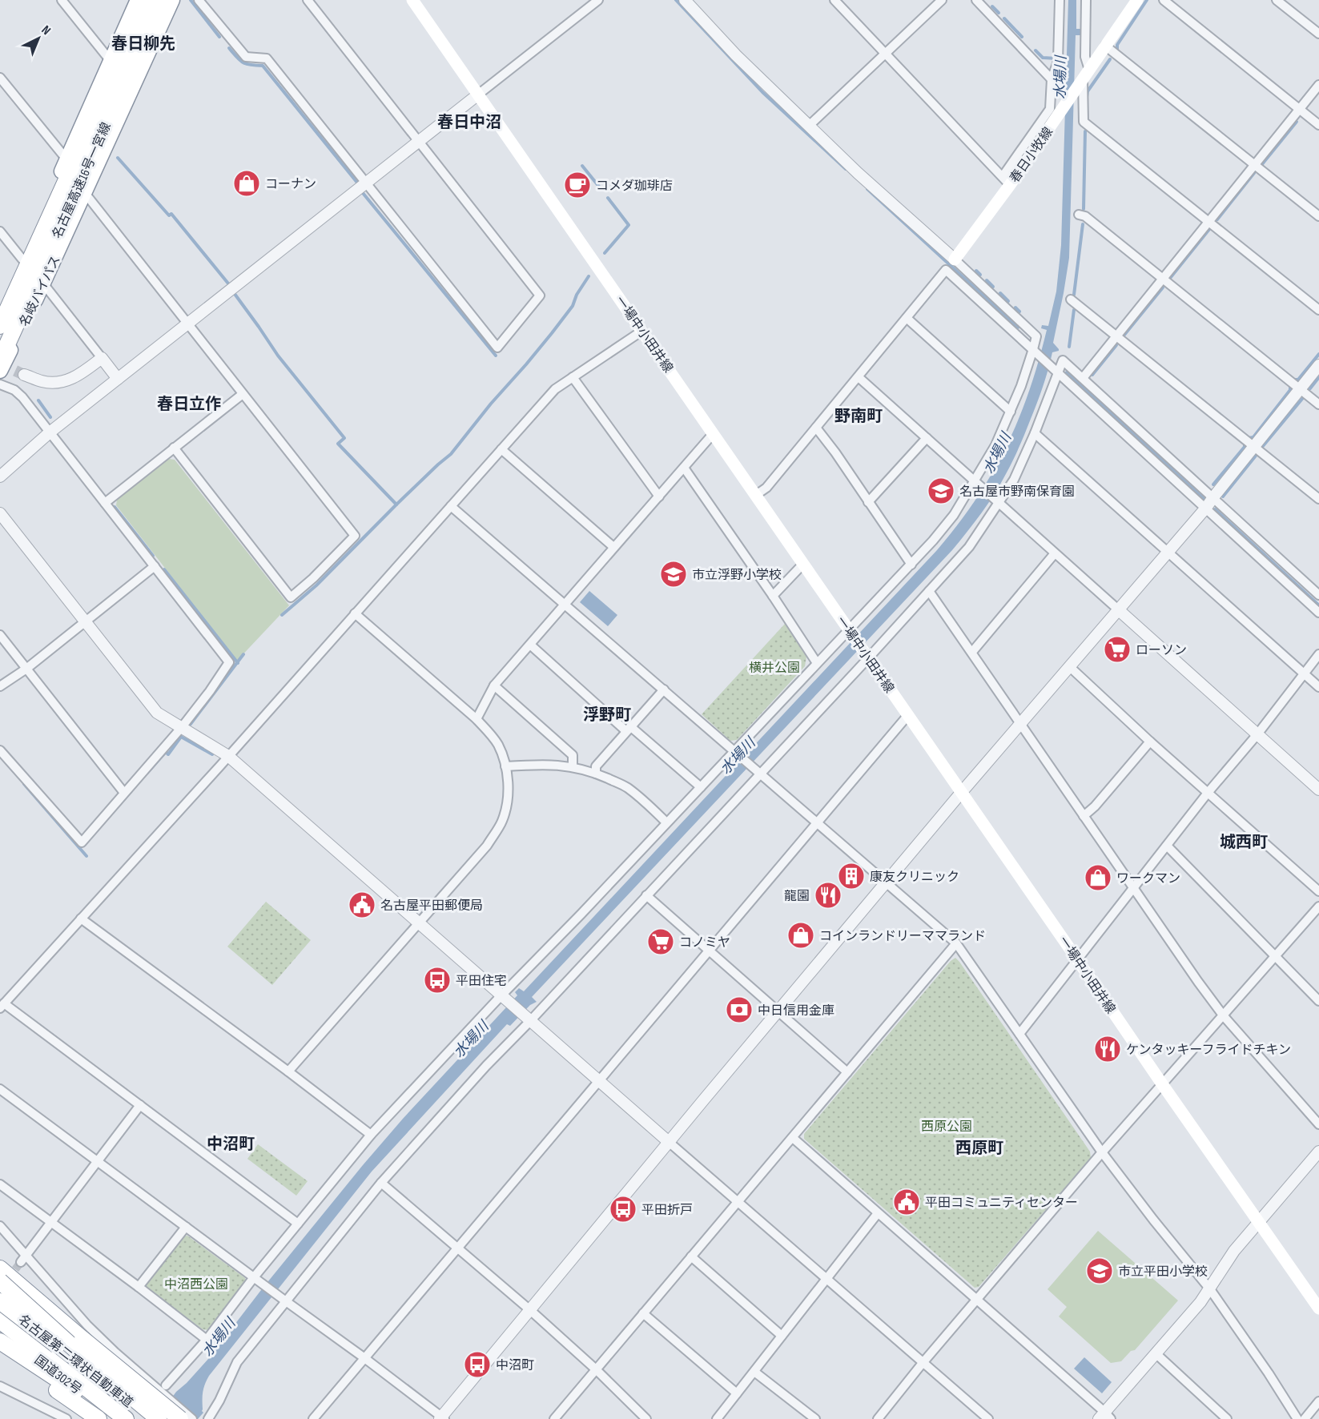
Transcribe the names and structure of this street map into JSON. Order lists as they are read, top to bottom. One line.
{"streets":{"highway":["名古屋高速16号一宮線","名岐バイパス","名古屋第二環状自動車道","国道302号"],"main road":["春日小牧線","一場中小田井線"]},"districts":["春日柳先","春日中沼","春日立作","野南町","浮野町","城西町","中沼町","西原町"],"water":["水場川"],"parks":["横井公園","西原公園","中沼西公園"],"places":{"shop":["コーナン","ワークマン","コインランドリーママランド"],"cafe":["コメダ珈琲店"],"school or university":["名古屋市野南保育園","市立浮野小学校","市立平田小学校"],"supermarket":["ローソン","コノミヤ"],"building":["康友クリニック"],"restaurant":["龍園","ケンタッキーフライドチキン"],"public building":["名古屋平田郵便局","平田コミュニティセンター"],"bus stop":["平田住宅","平田折戸","中沼町"],"bank":["中日信用金庫"]},"north":"top right"}
